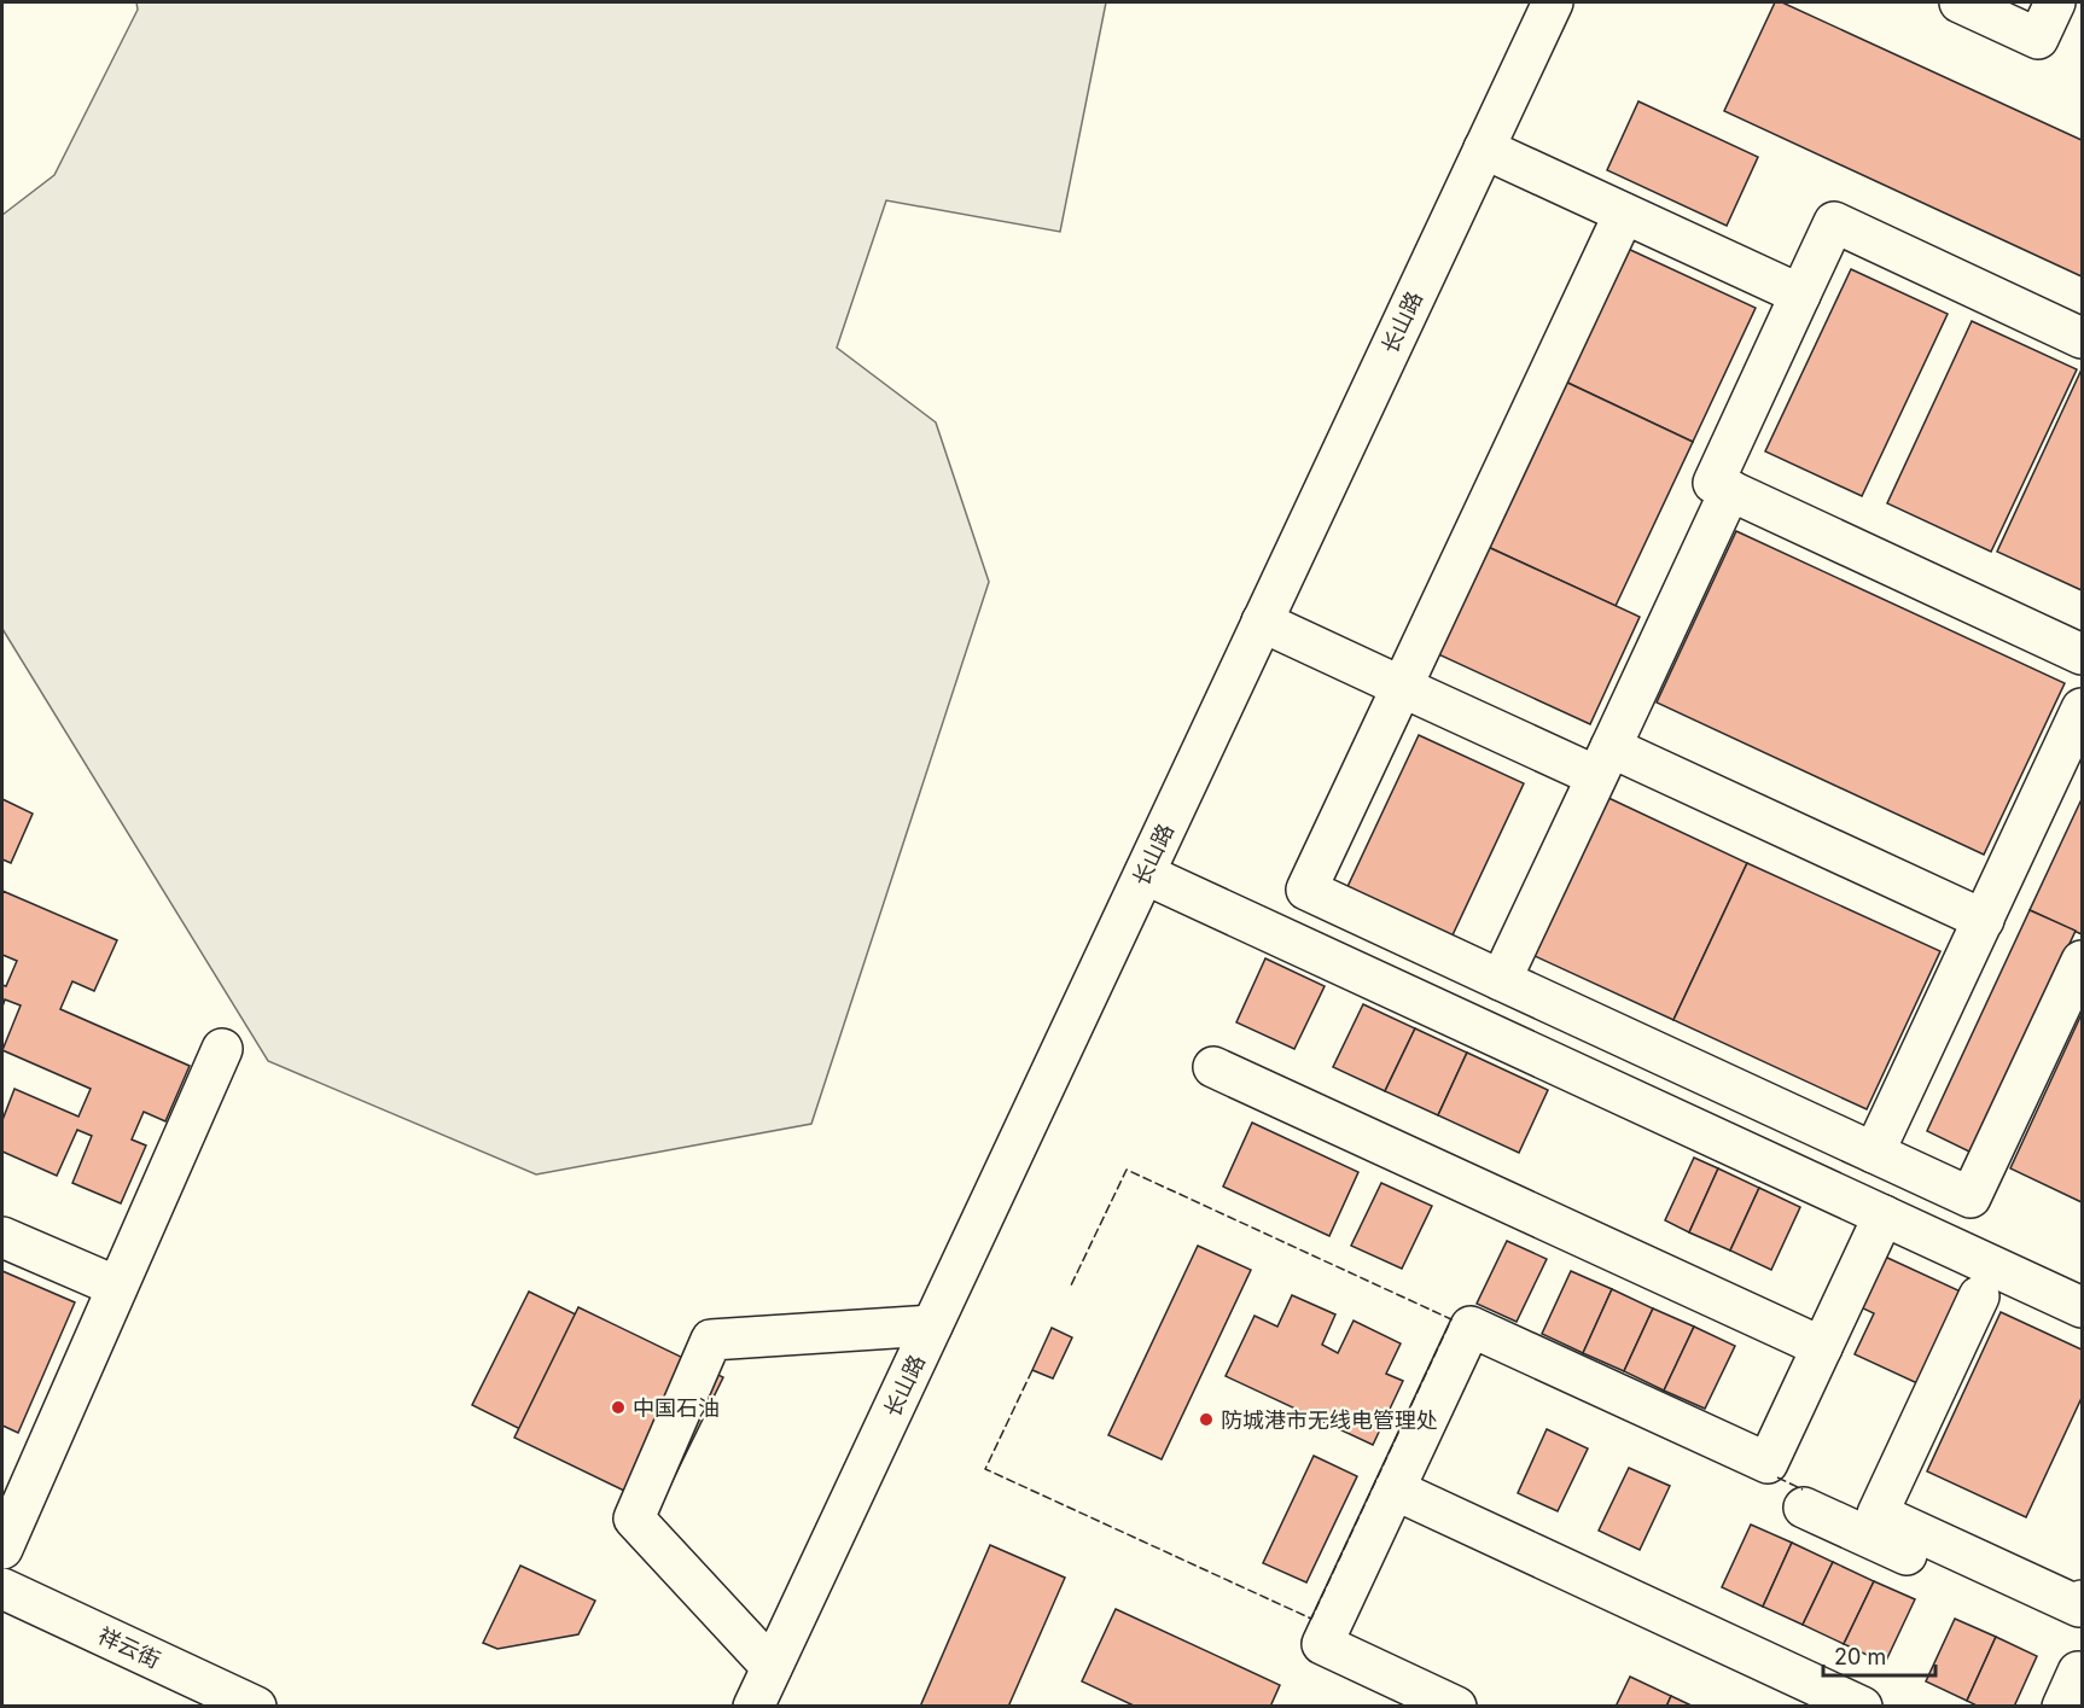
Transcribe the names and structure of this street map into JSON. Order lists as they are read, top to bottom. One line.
{"streets":{"street":["长山路","祥云街"]},"places":["中国石油","防城港市无线电管理处"],"scale_bar":"20 m"}
